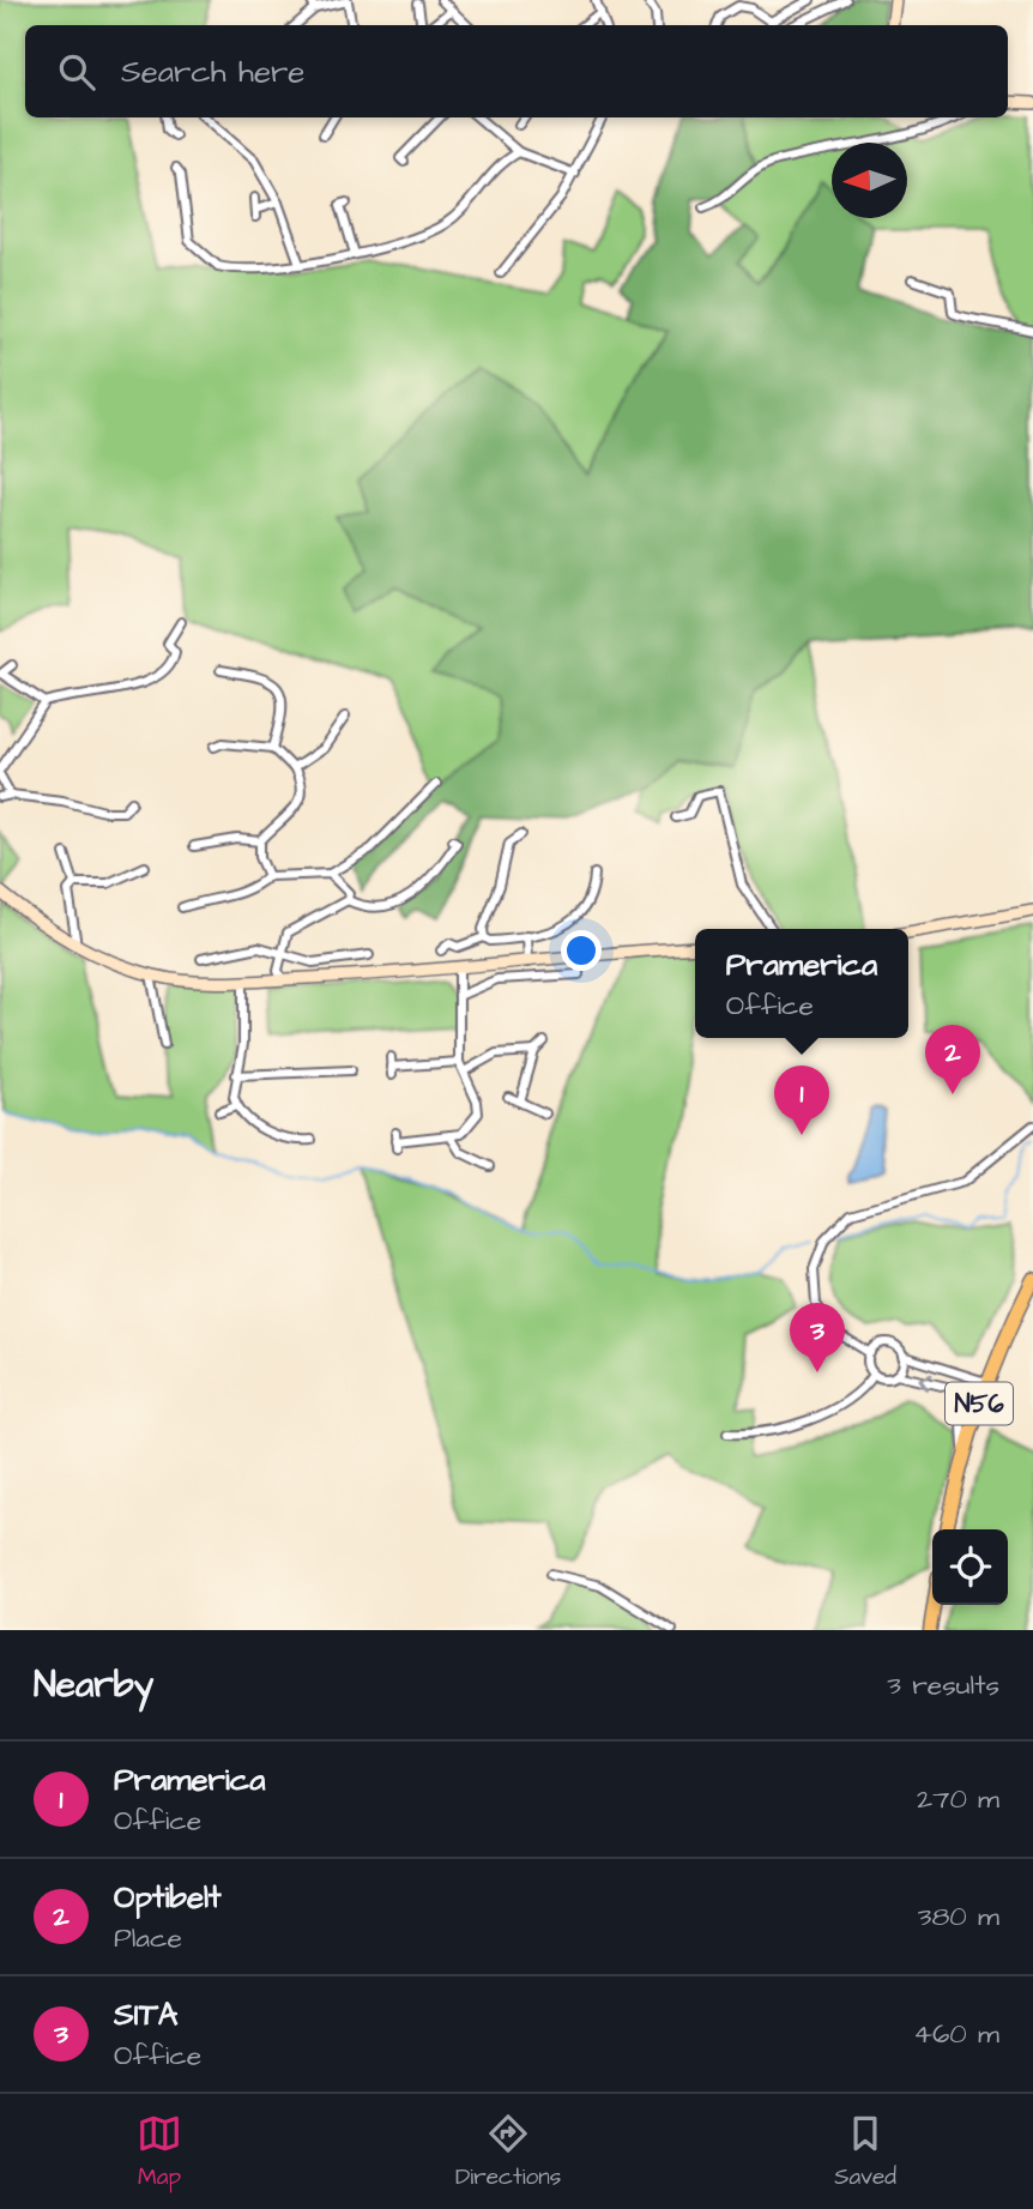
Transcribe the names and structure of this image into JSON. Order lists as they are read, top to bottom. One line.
{"streets":{"main road":["N56"]},"north":"left","page":{"search":"Search here","popup":["Pramerica","Office"],"pins":["2","1","3"],"heading":["Nearby","3 results"],"list":[{"mark":"1","name":"Pramerica","note":"Office","value":"270 m"},{"mark":"2","name":"Optibelt","note":"Place","value":"380 m"},{"mark":"3","name":"SITA","note":"Office","value":"460 m"}],"nav":["Map","Directions","Saved"]}}
